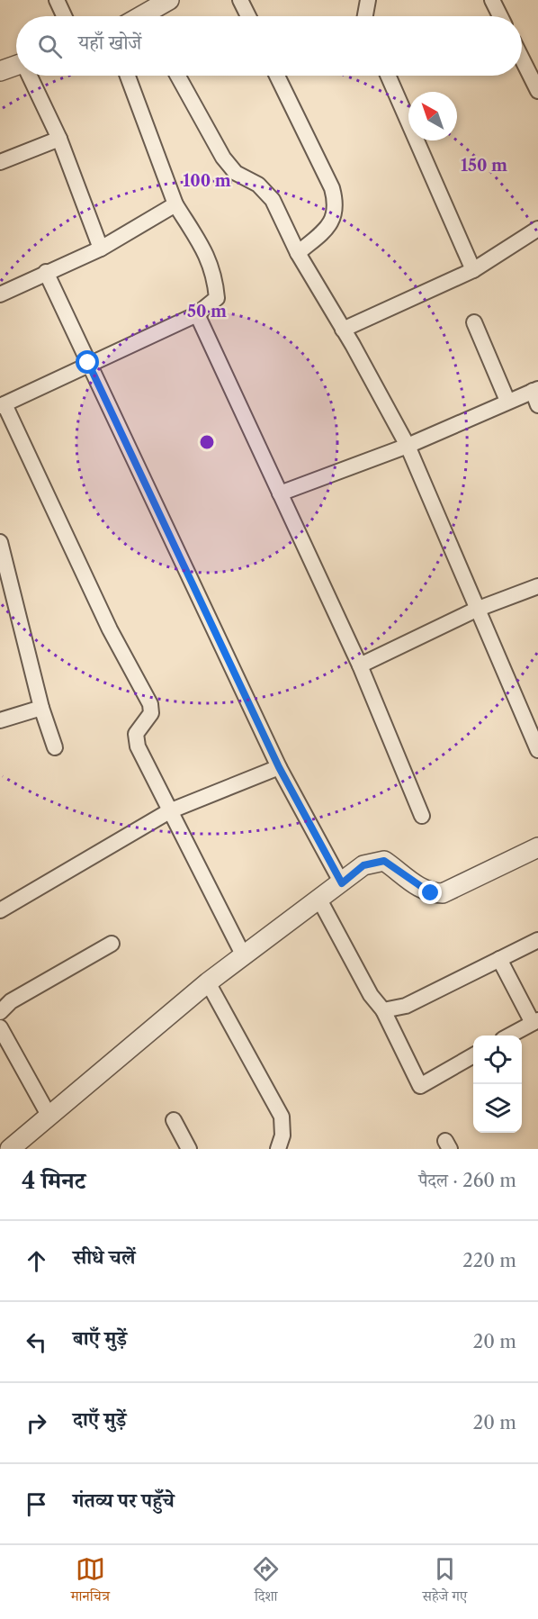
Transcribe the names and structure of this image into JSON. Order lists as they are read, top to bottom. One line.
{"north":"top left","page":{"search":"यहाँ खोजें","heading":["4 मिनट","पैदल · 260 m"],"list":[["सीधे चलें","220 m"],["बाएँ मुड़ें","20 m"],["दाएँ मुड़ें","20 m"],"गंतव्य पर पहुँचे"],"nav":["मानचित्र","दिशा","सहेजे गए"]},"rings":["150 m","100 m","50 m"]}
